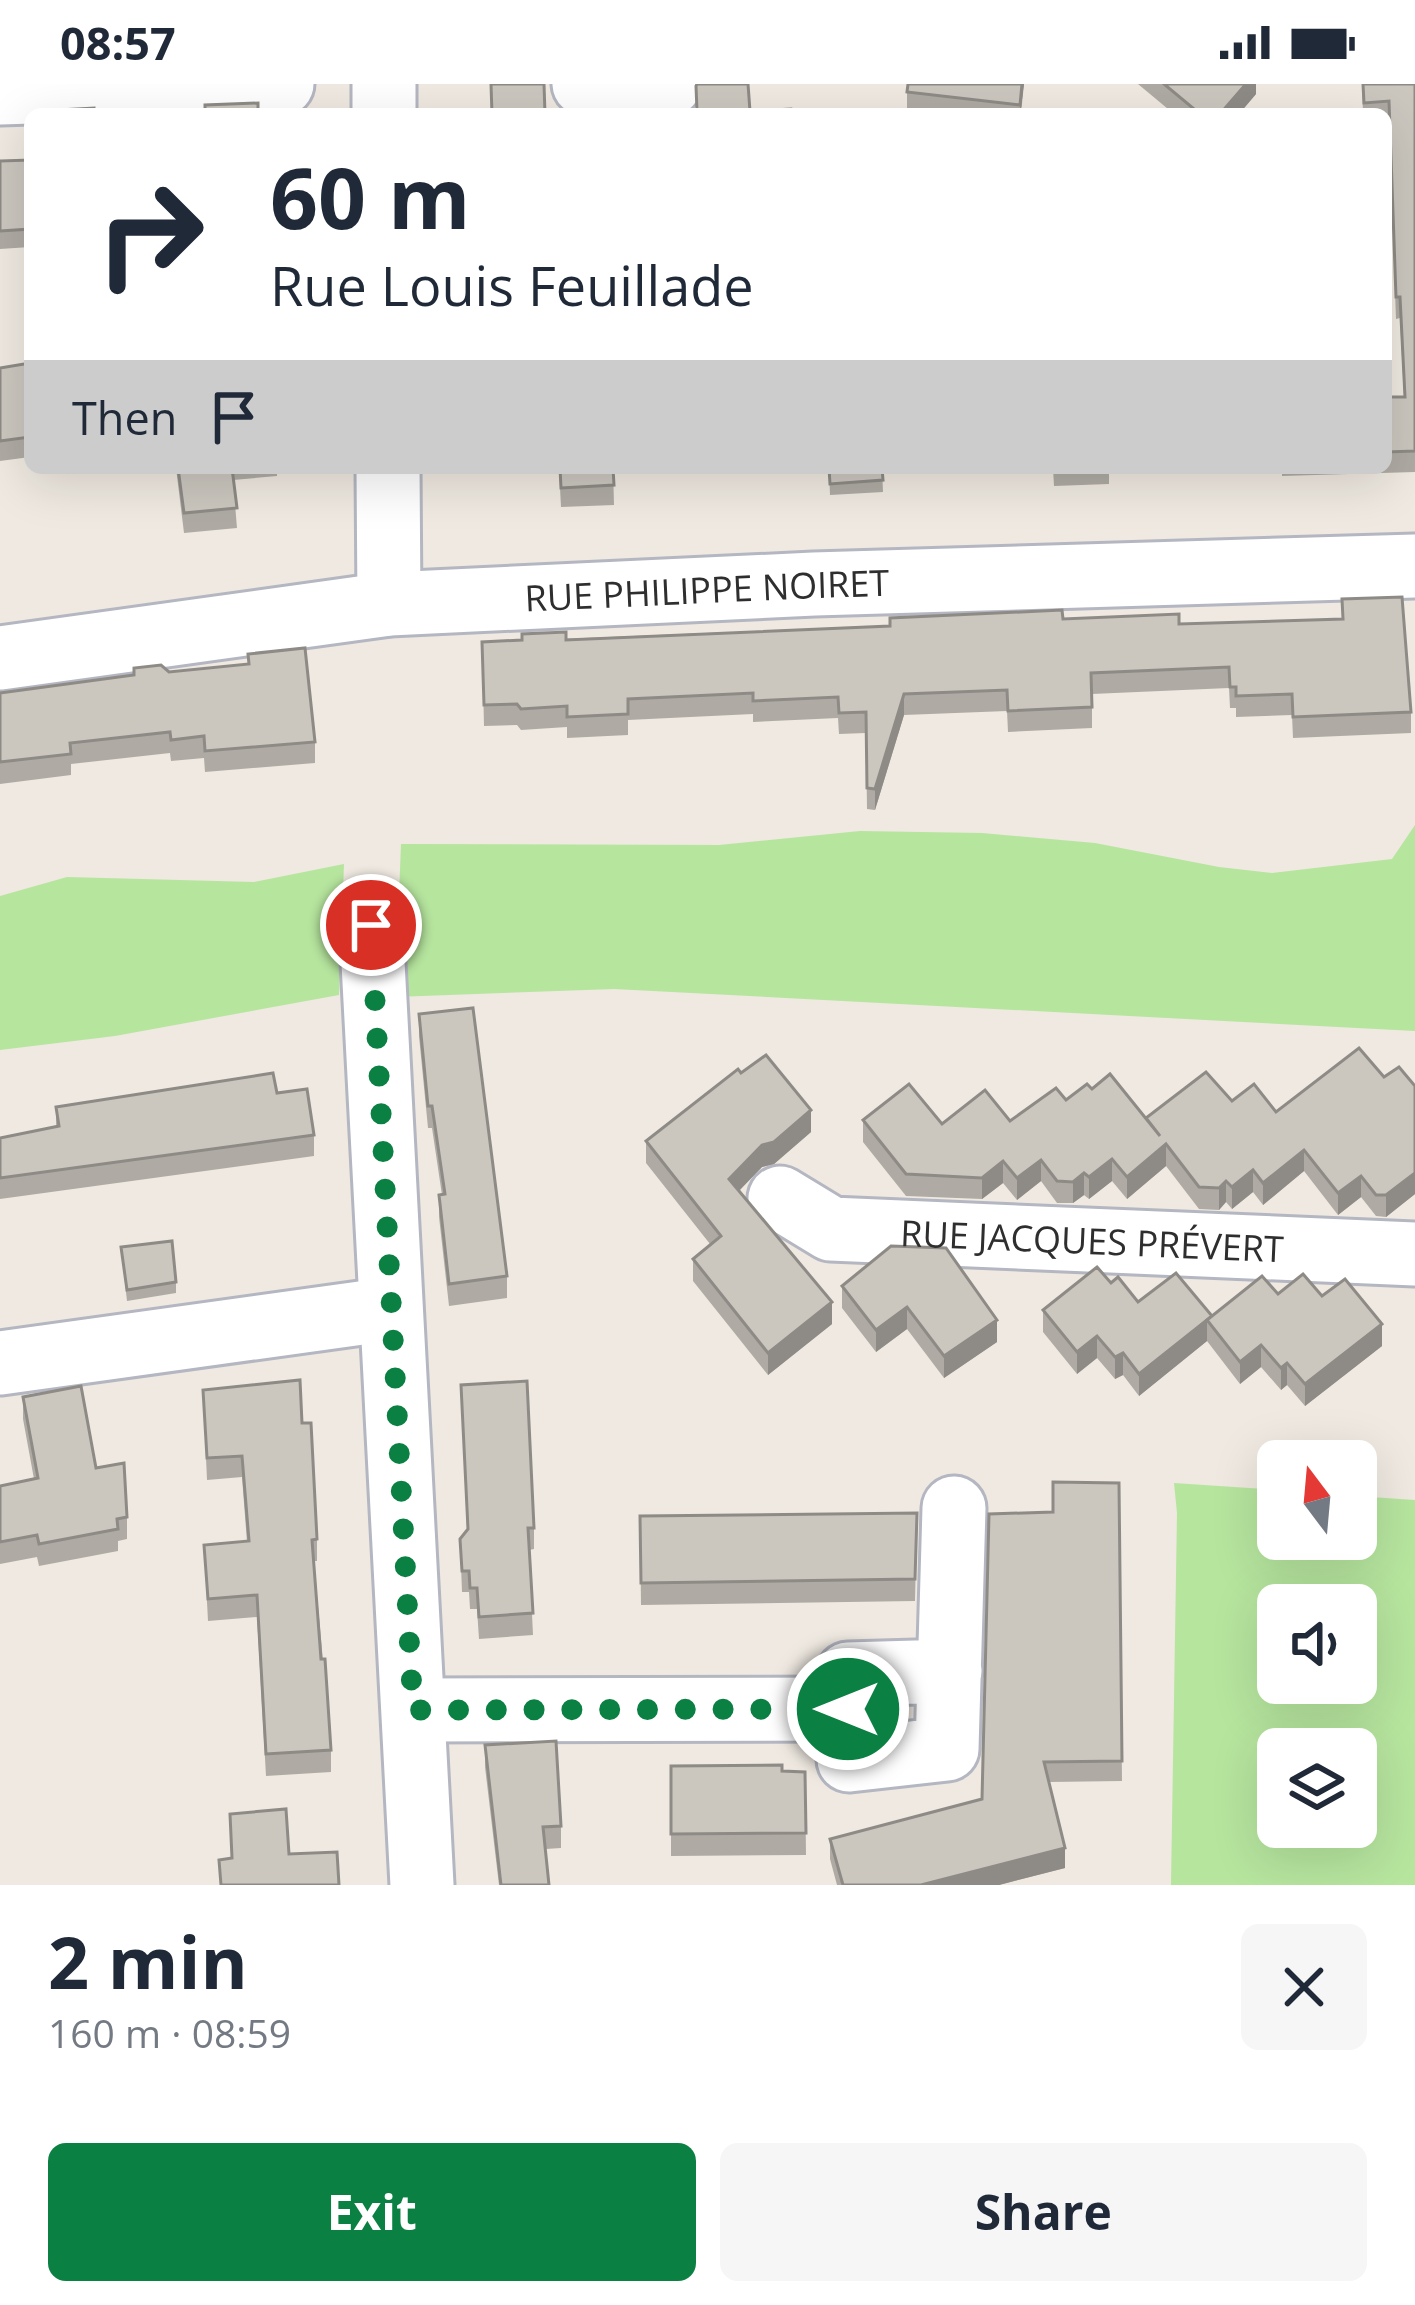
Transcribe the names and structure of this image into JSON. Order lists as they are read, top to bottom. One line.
{"streets":{"street":["RUE PHILIPPE NOIRET","RUE JACQUES PRÉVERT"]},"north":"top","page":{"status":"08:57","turn":["60 m","Rue Louis Feuillade"],"then":"Then","heading":["2 min","160 m · 08:59"],"buttons":["Exit","Share"]}}
